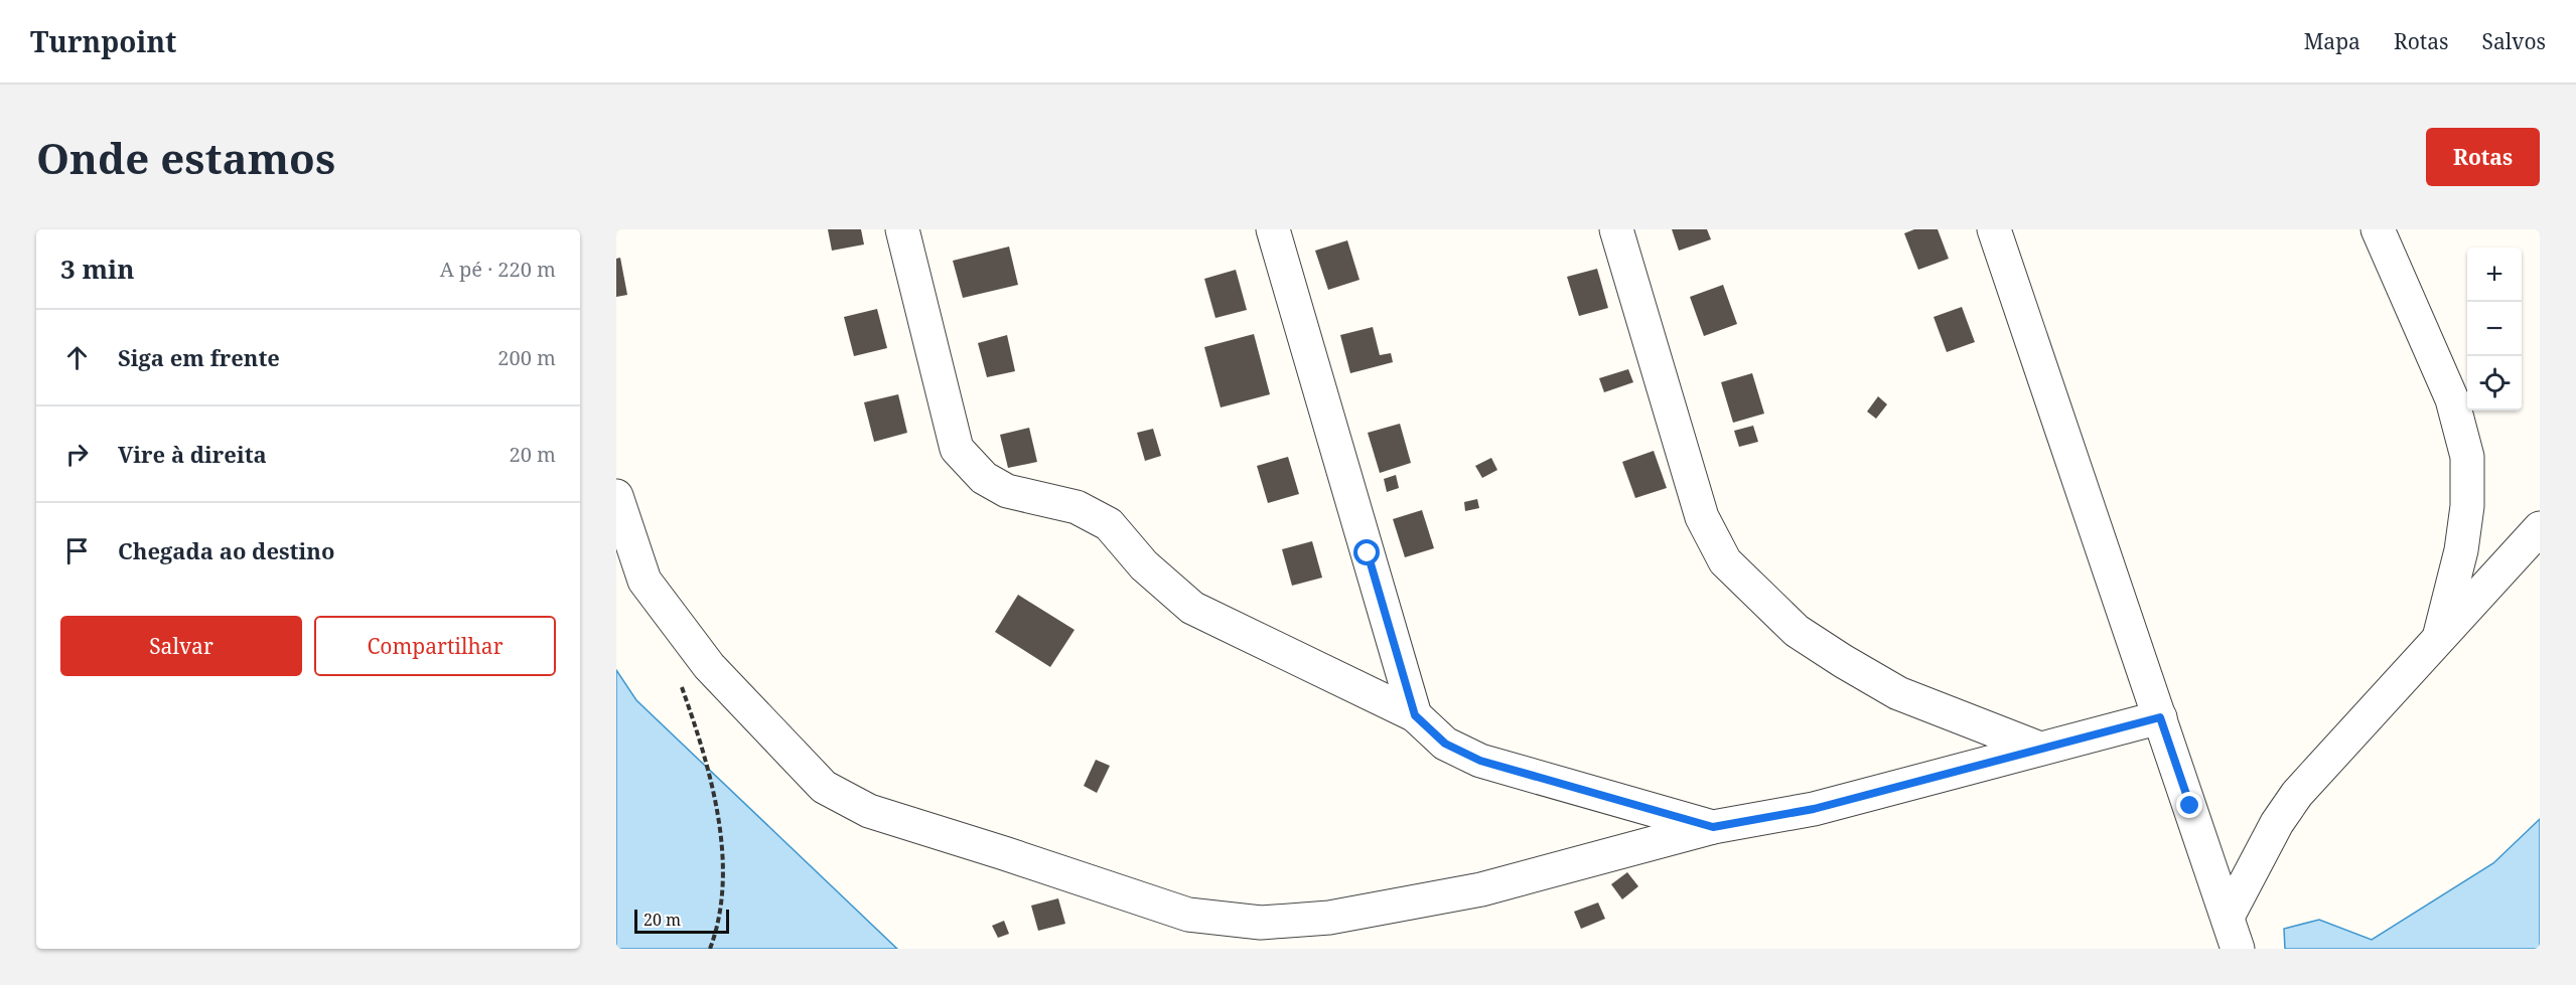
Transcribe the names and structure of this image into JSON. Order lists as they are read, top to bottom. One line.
{"scale_bar":"20 m","page":{"header":"Turnpoint","nav":["Mapa","Rotas","Salvos"],"buttons":["Rotas",["Salvar","Compartilhar"]],"title":"Onde estamos","heading":["3 min","A pé · 220 m"],"map_buttons":["+","−"],"list":[["Siga em frente","200 m"],["Vire à direita","20 m"],"Chegada ao destino"],"scale":"20 m"}}
